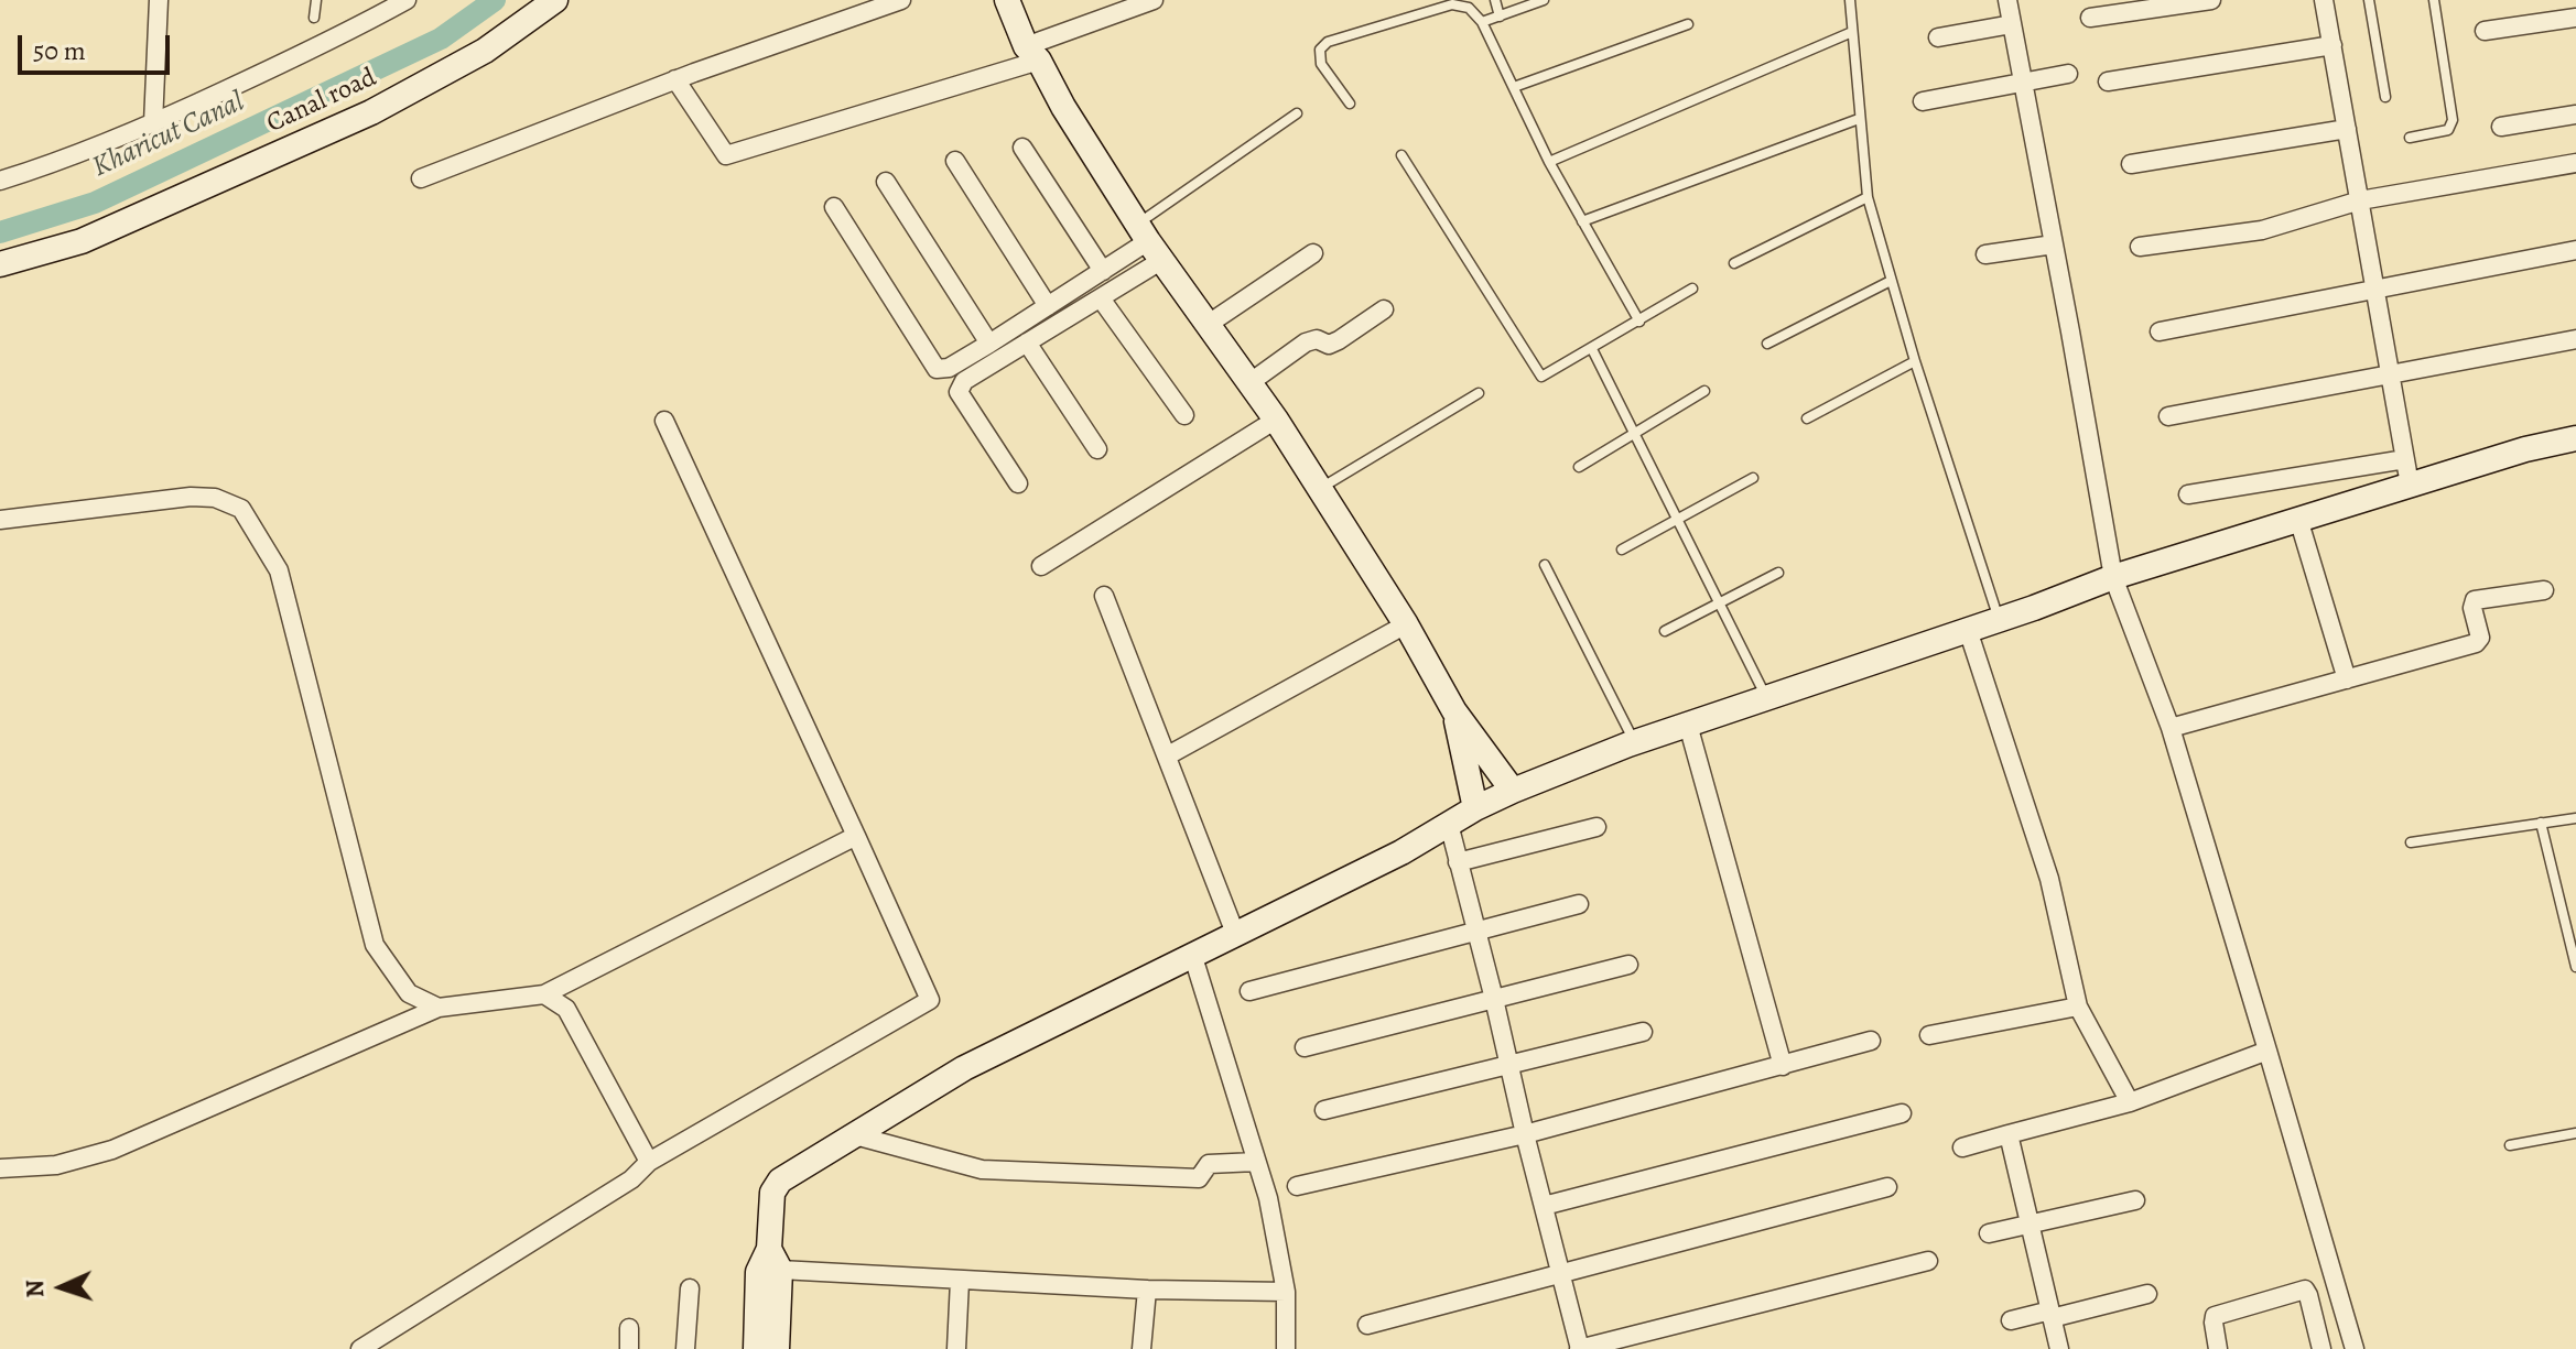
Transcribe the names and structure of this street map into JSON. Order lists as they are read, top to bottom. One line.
{"streets":{"street":["Canal road"]},"water":["Kharicut Canal"],"scale_bar":"50 m","north":"left"}
